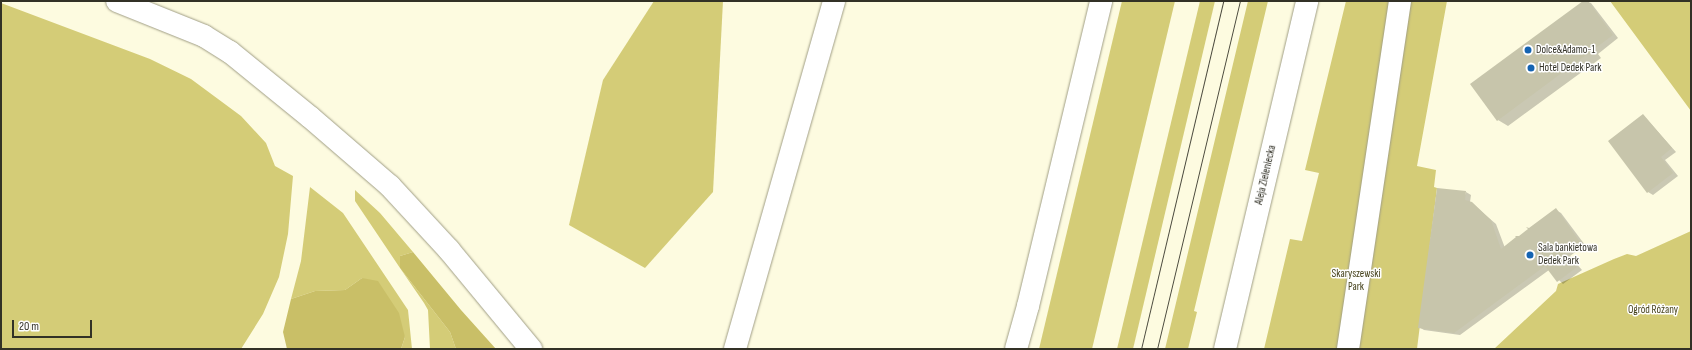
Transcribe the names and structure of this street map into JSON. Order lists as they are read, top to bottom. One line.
{"streets":{"street":["Aleja Zieleniecka"]},"parks":["Skaryszewski Park","Ogród Różany"],"places":["Dolce&Adamo-1","Hotel Dedek Park","Sala bankietowa Dedek Park"],"scale_bar":"20 m"}
